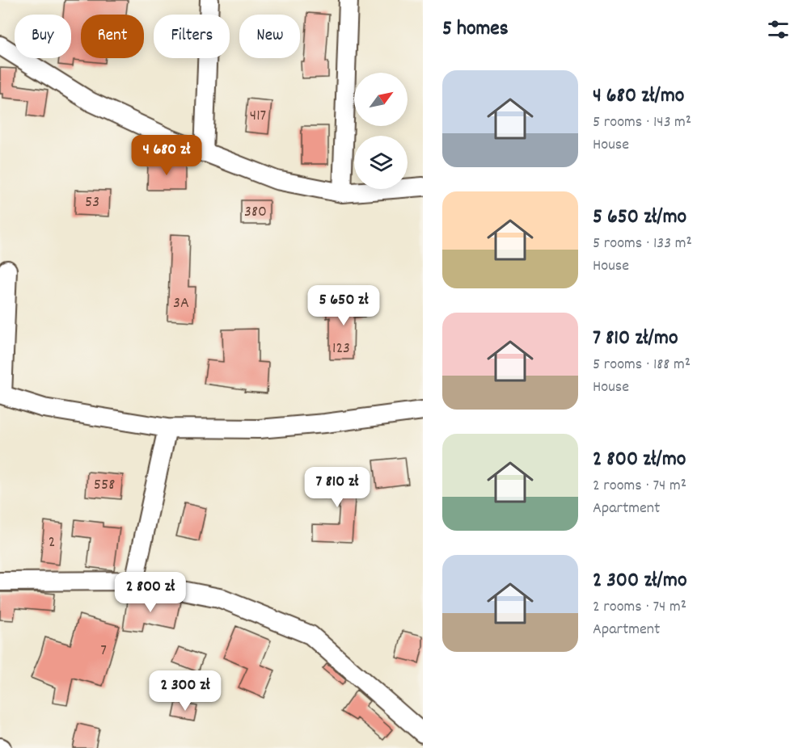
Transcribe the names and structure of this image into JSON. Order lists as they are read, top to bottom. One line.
{"house_numbers":["417","53","380","3A","123","558","2","7"],"north":"top right","page":{"heading":"5 homes","chip":["Buy","Rent","Filters","New"],"list":[{"name":"4 680 zł/mo","note":"5 rooms · 143 m² · House"},{"name":"5 650 zł/mo","note":"5 rooms · 133 m² · House"},{"name":"7 810 zł/mo","note":"5 rooms · 188 m² · House"},{"name":"2 800 zł/mo","note":"2 rooms · 74 m² · Apartment"},{"name":"2 300 zł/mo","note":"2 rooms · 74 m² · Apartment"}],"price":["4 680 zł","5 650 zł","7 810 zł","2 800 zł","2 300 zł"]}}
